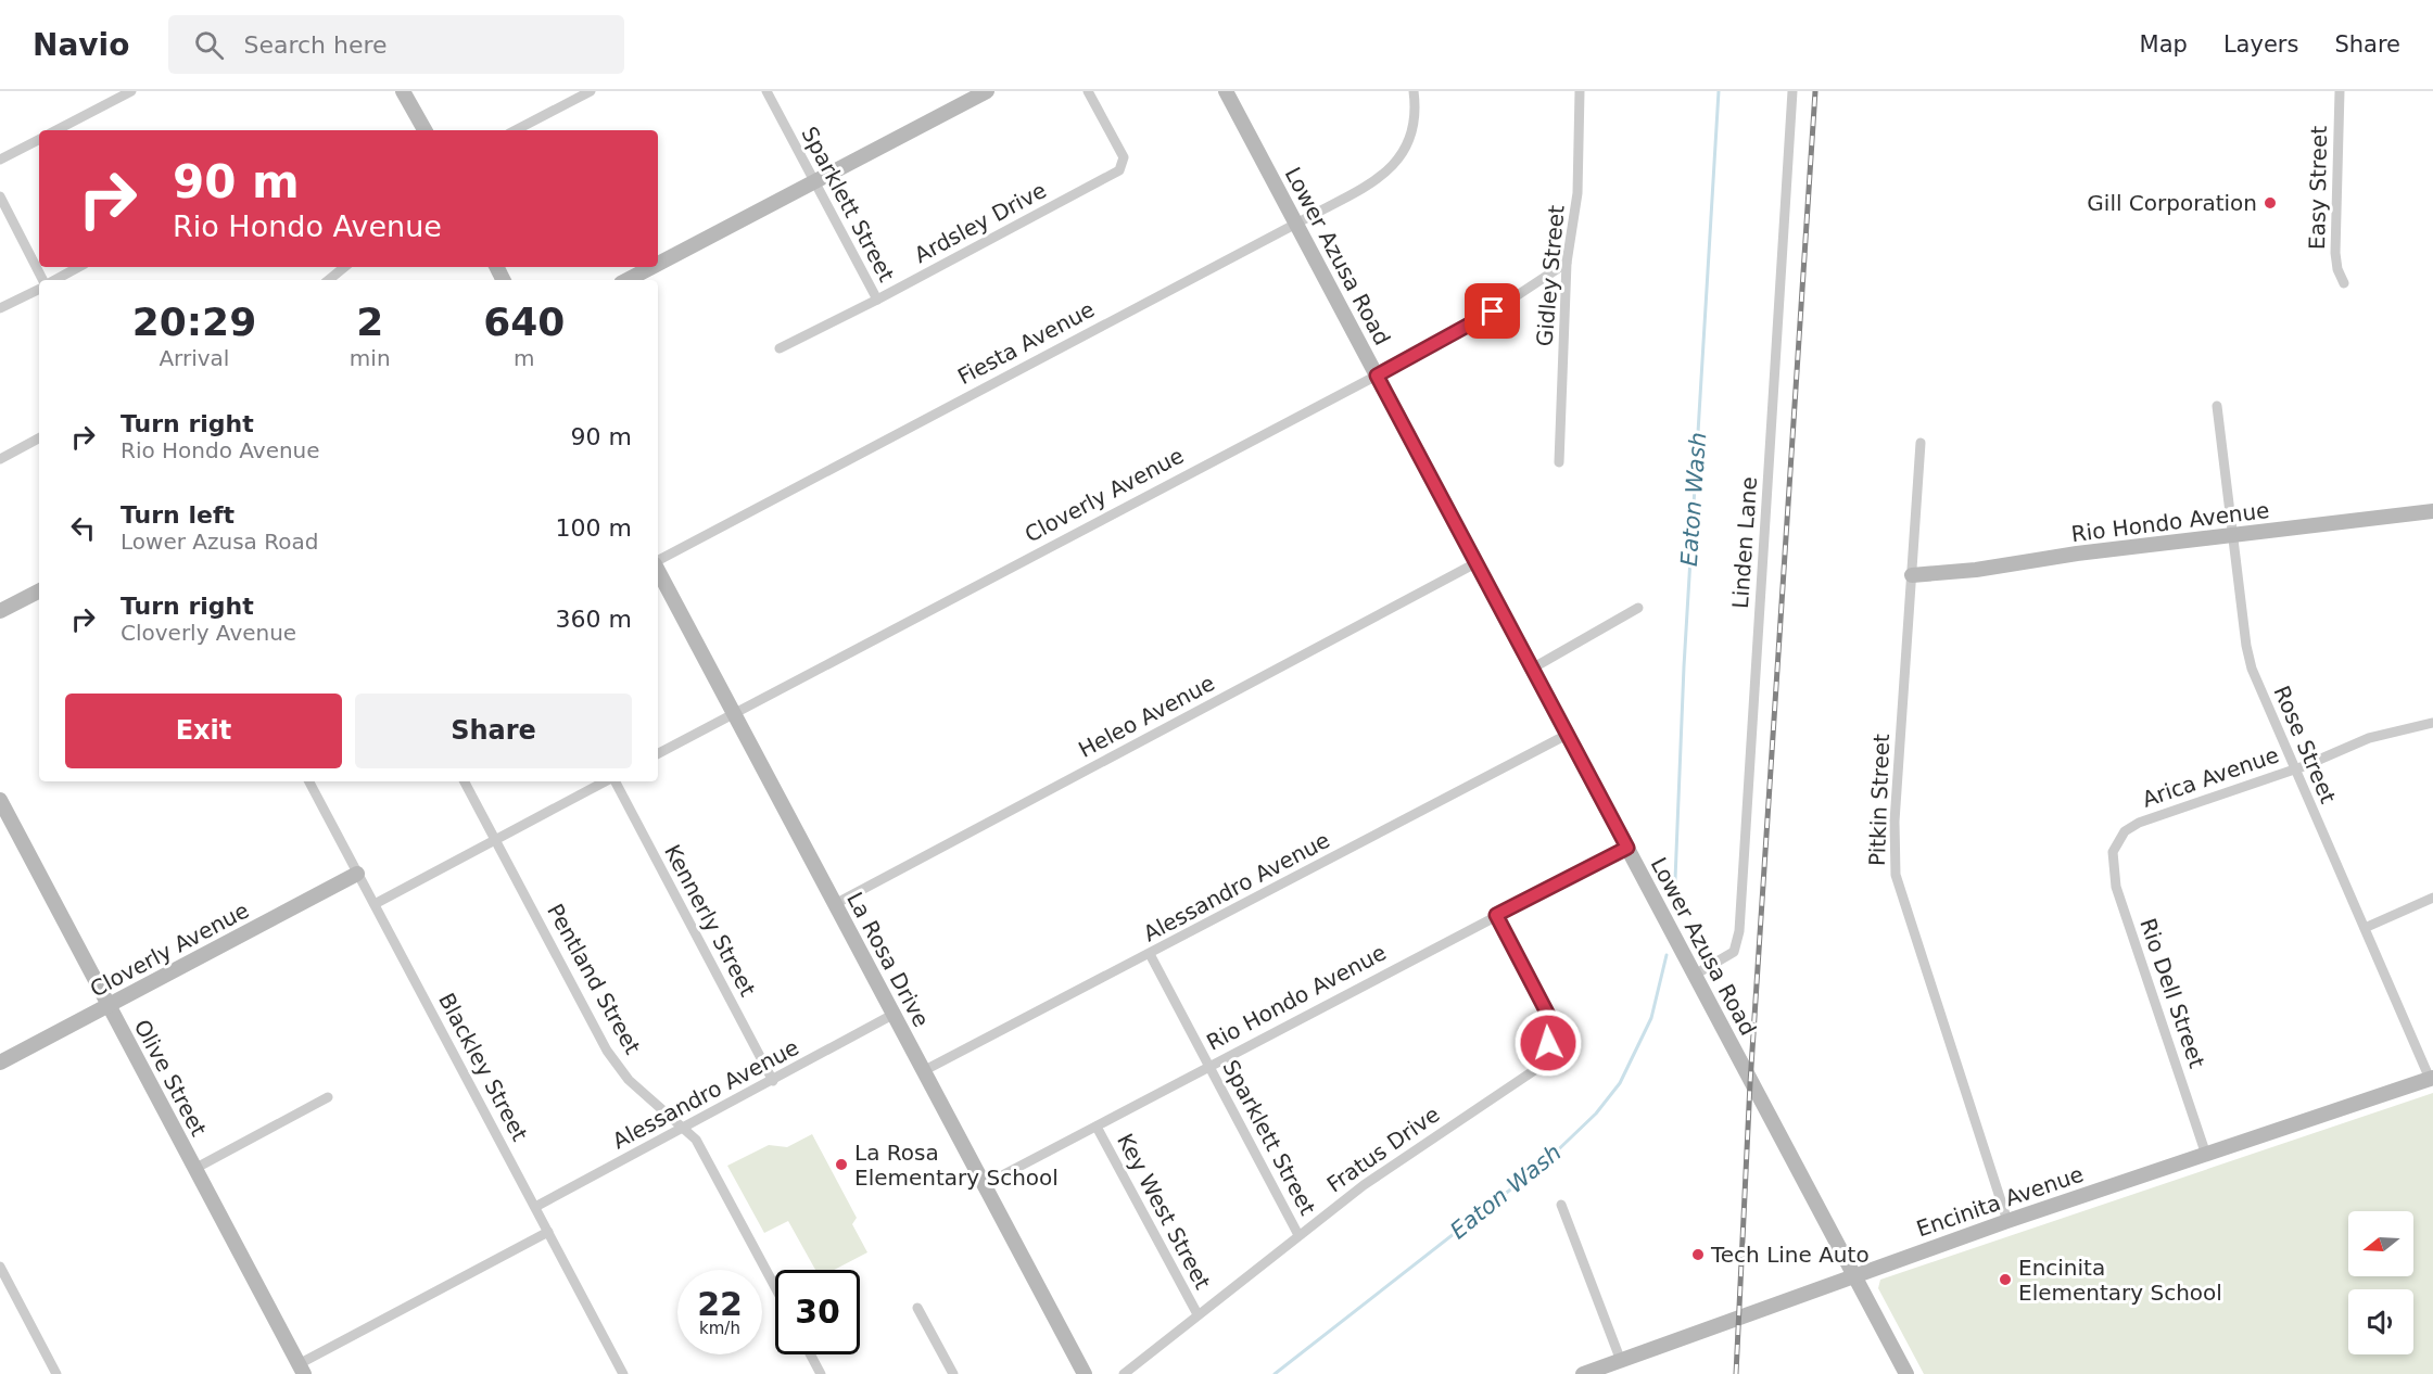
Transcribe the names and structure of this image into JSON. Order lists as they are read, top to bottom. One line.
{"streets":{"street":["Easy Street","Sparklett Street","Ardsley Drive","Lower Azusa Road","Gidley Street","Fiesta Avenue","Cloverly Avenue","Rio Hondo Avenue","Linden Lane","Heleo Avenue","Rose Street","Arica Avenue","Pitkin Street","Alessandro Avenue","Kennerly Street","La Rosa Drive","Pentland Street","Rio Dell Street","Blackley Street","Olive Street","Fratus Drive","Encinita Avenue","Key West Street"]},"crossings":[["Sparklett Street","Ardsley Drive"],["Sparklett Street","Rio Hondo Avenue"],["Sparklett Street","Alessandro Avenue"],["Sparklett Street","Fratus Drive"],["Lower Azusa Road","Fiesta Avenue"],["Lower Azusa Road","Cloverly Avenue"],["Lower Azusa Road","Rio Hondo Avenue"],["Lower Azusa Road","Linden Lane"],["Lower Azusa Road","Heleo Avenue"],["Lower Azusa Road","Alessandro Avenue"],["Lower Azusa Road","Encinita Avenue"],["Gidley Street","Cloverly Avenue"],["Cloverly Avenue","La Rosa Drive"],["Cloverly Avenue","Blackley Street"],["Cloverly Avenue","Olive Street"],["Rio Hondo Avenue","Rose Street"],["Rio Hondo Avenue","Pitkin Street"],["Rio Hondo Avenue","La Rosa Drive"],["Rio Hondo Avenue","Fratus Drive"],["Rio Hondo Avenue","Key West Street"],["Heleo Avenue","La Rosa Drive"],["Rose Street","Arica Avenue"],["Rose Street","Encinita Avenue"],["Arica Avenue","Rio Dell Street"],["Pitkin Street","Encinita Avenue"],["Alessandro Avenue","Kennerly Street"],["Alessandro Avenue","La Rosa Drive"],["Alessandro Avenue","Pentland Street"],["Alessandro Avenue","Blackley Street"],["Rio Dell Street","Encinita Avenue"],["Fratus Drive","Key West Street"]],"water":["Eaton Wash"],"places":["Gill Corporation","La Rosa Elementary School","Tech Line Auto","Encinita Elementary School"],"north":"left","page":{"header":"Navio","search":"Search here","nav":["Map","Layers","Share"],"turn":["90 m","Rio Hondo Avenue"],"eta":["20:29","Arrival","2","min","640","m"],"list":[{"name":"Turn right","note":"Rio Hondo Avenue","value":"90 m"},{"name":"Turn left","note":"Lower Azusa Road","value":"100 m"},{"name":"Turn right","note":"Cloverly Avenue","value":"360 m"}],"buttons":["Exit","Share"],"speed":"22 km/h","limit":"30"}}
